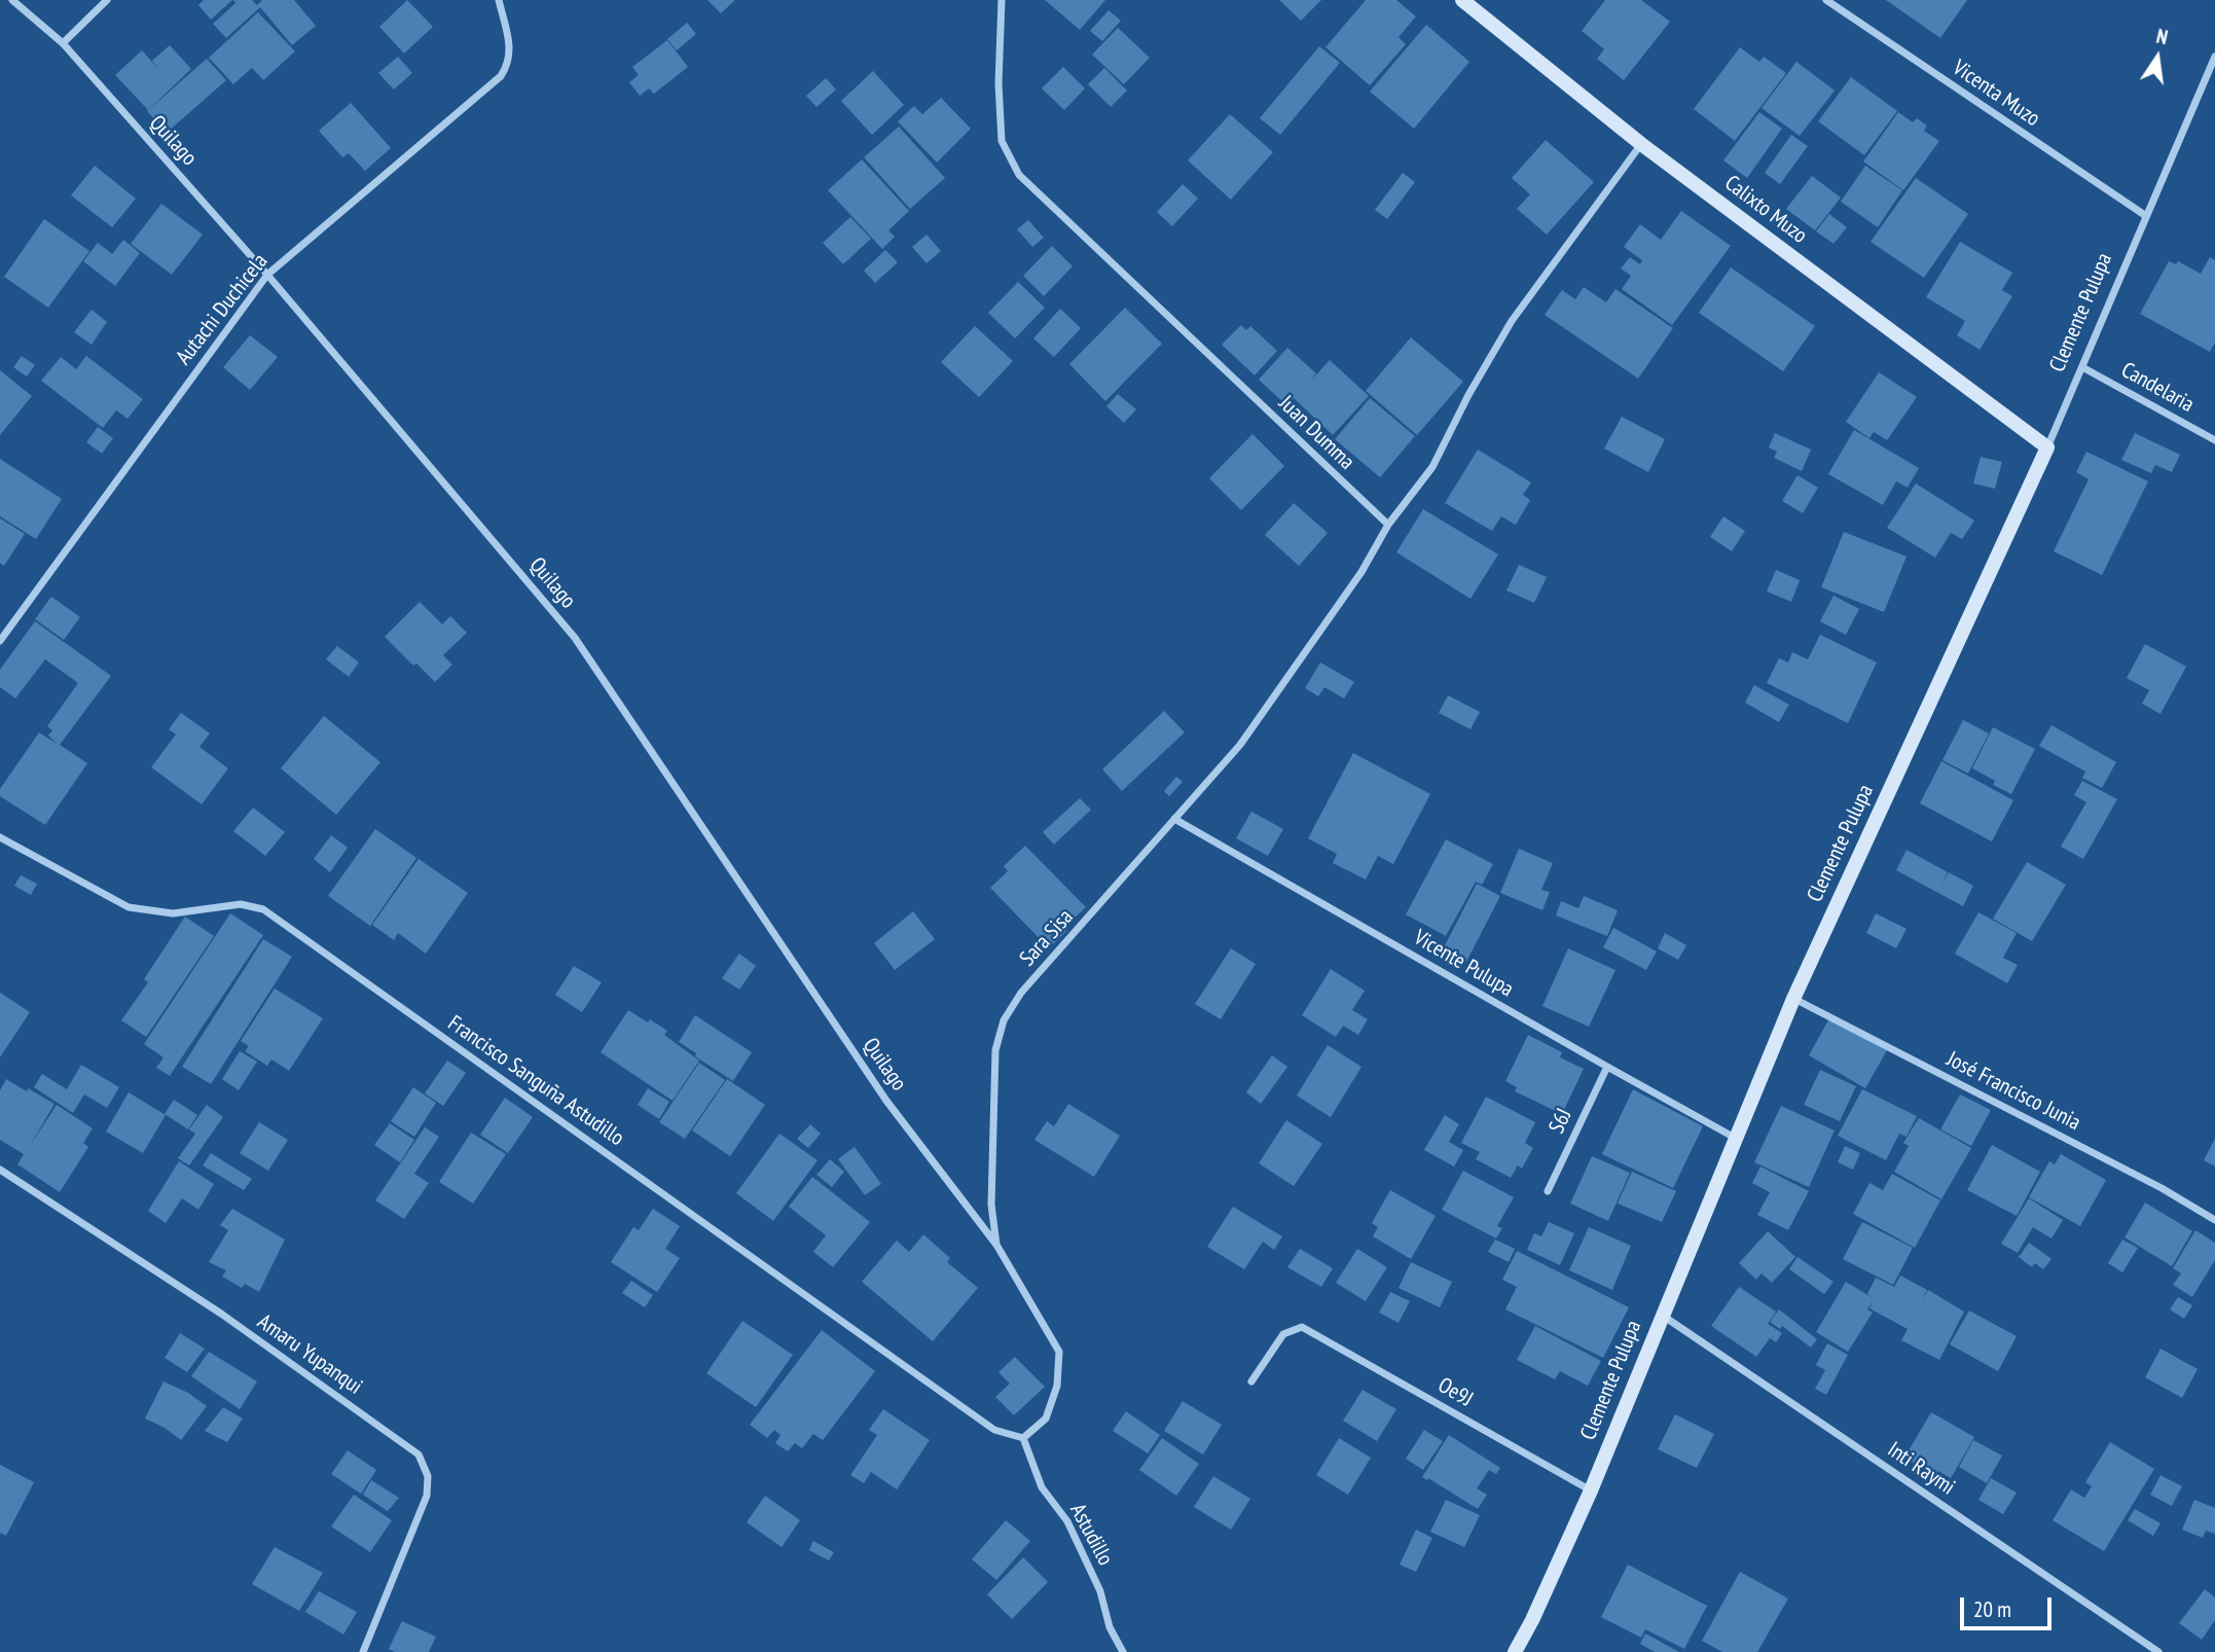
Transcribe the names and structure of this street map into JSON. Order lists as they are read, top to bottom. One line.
{"streets":{"street":["Vicenta Muzo","Quilago","Calixto Muzo","Autachi Duchicela","Clemente Pulupa","Candelaria","Juan Dumma","Sara Sisa","Vicente Pulupa","Francisco Sanguña Astudillo","José Francisco Junia","S6J","Amaru Yupanqui","Oe9J","Inti Raymi","Astudillo"]},"crossings":[["Vicenta Muzo","Clemente Pulupa"],["Quilago","Autachi Duchicela"],["Quilago","Sara Sisa"],["Calixto Muzo","Clemente Pulupa"],["Clemente Pulupa","Candelaria"],["Clemente Pulupa","Vicente Pulupa"],["Clemente Pulupa","José Francisco Junia"],["Clemente Pulupa","Oe9J"],["Clemente Pulupa","Inti Raymi"],["Juan Dumma","Sara Sisa"],["Sara Sisa","Vicente Pulupa"],["Sara Sisa","Francisco Sanguña Astudillo"],["Sara Sisa","Astudillo"],["Vicente Pulupa","S6J"],["Francisco Sanguña Astudillo","Astudillo"]],"scale_bar":"20 m","north":"top"}
